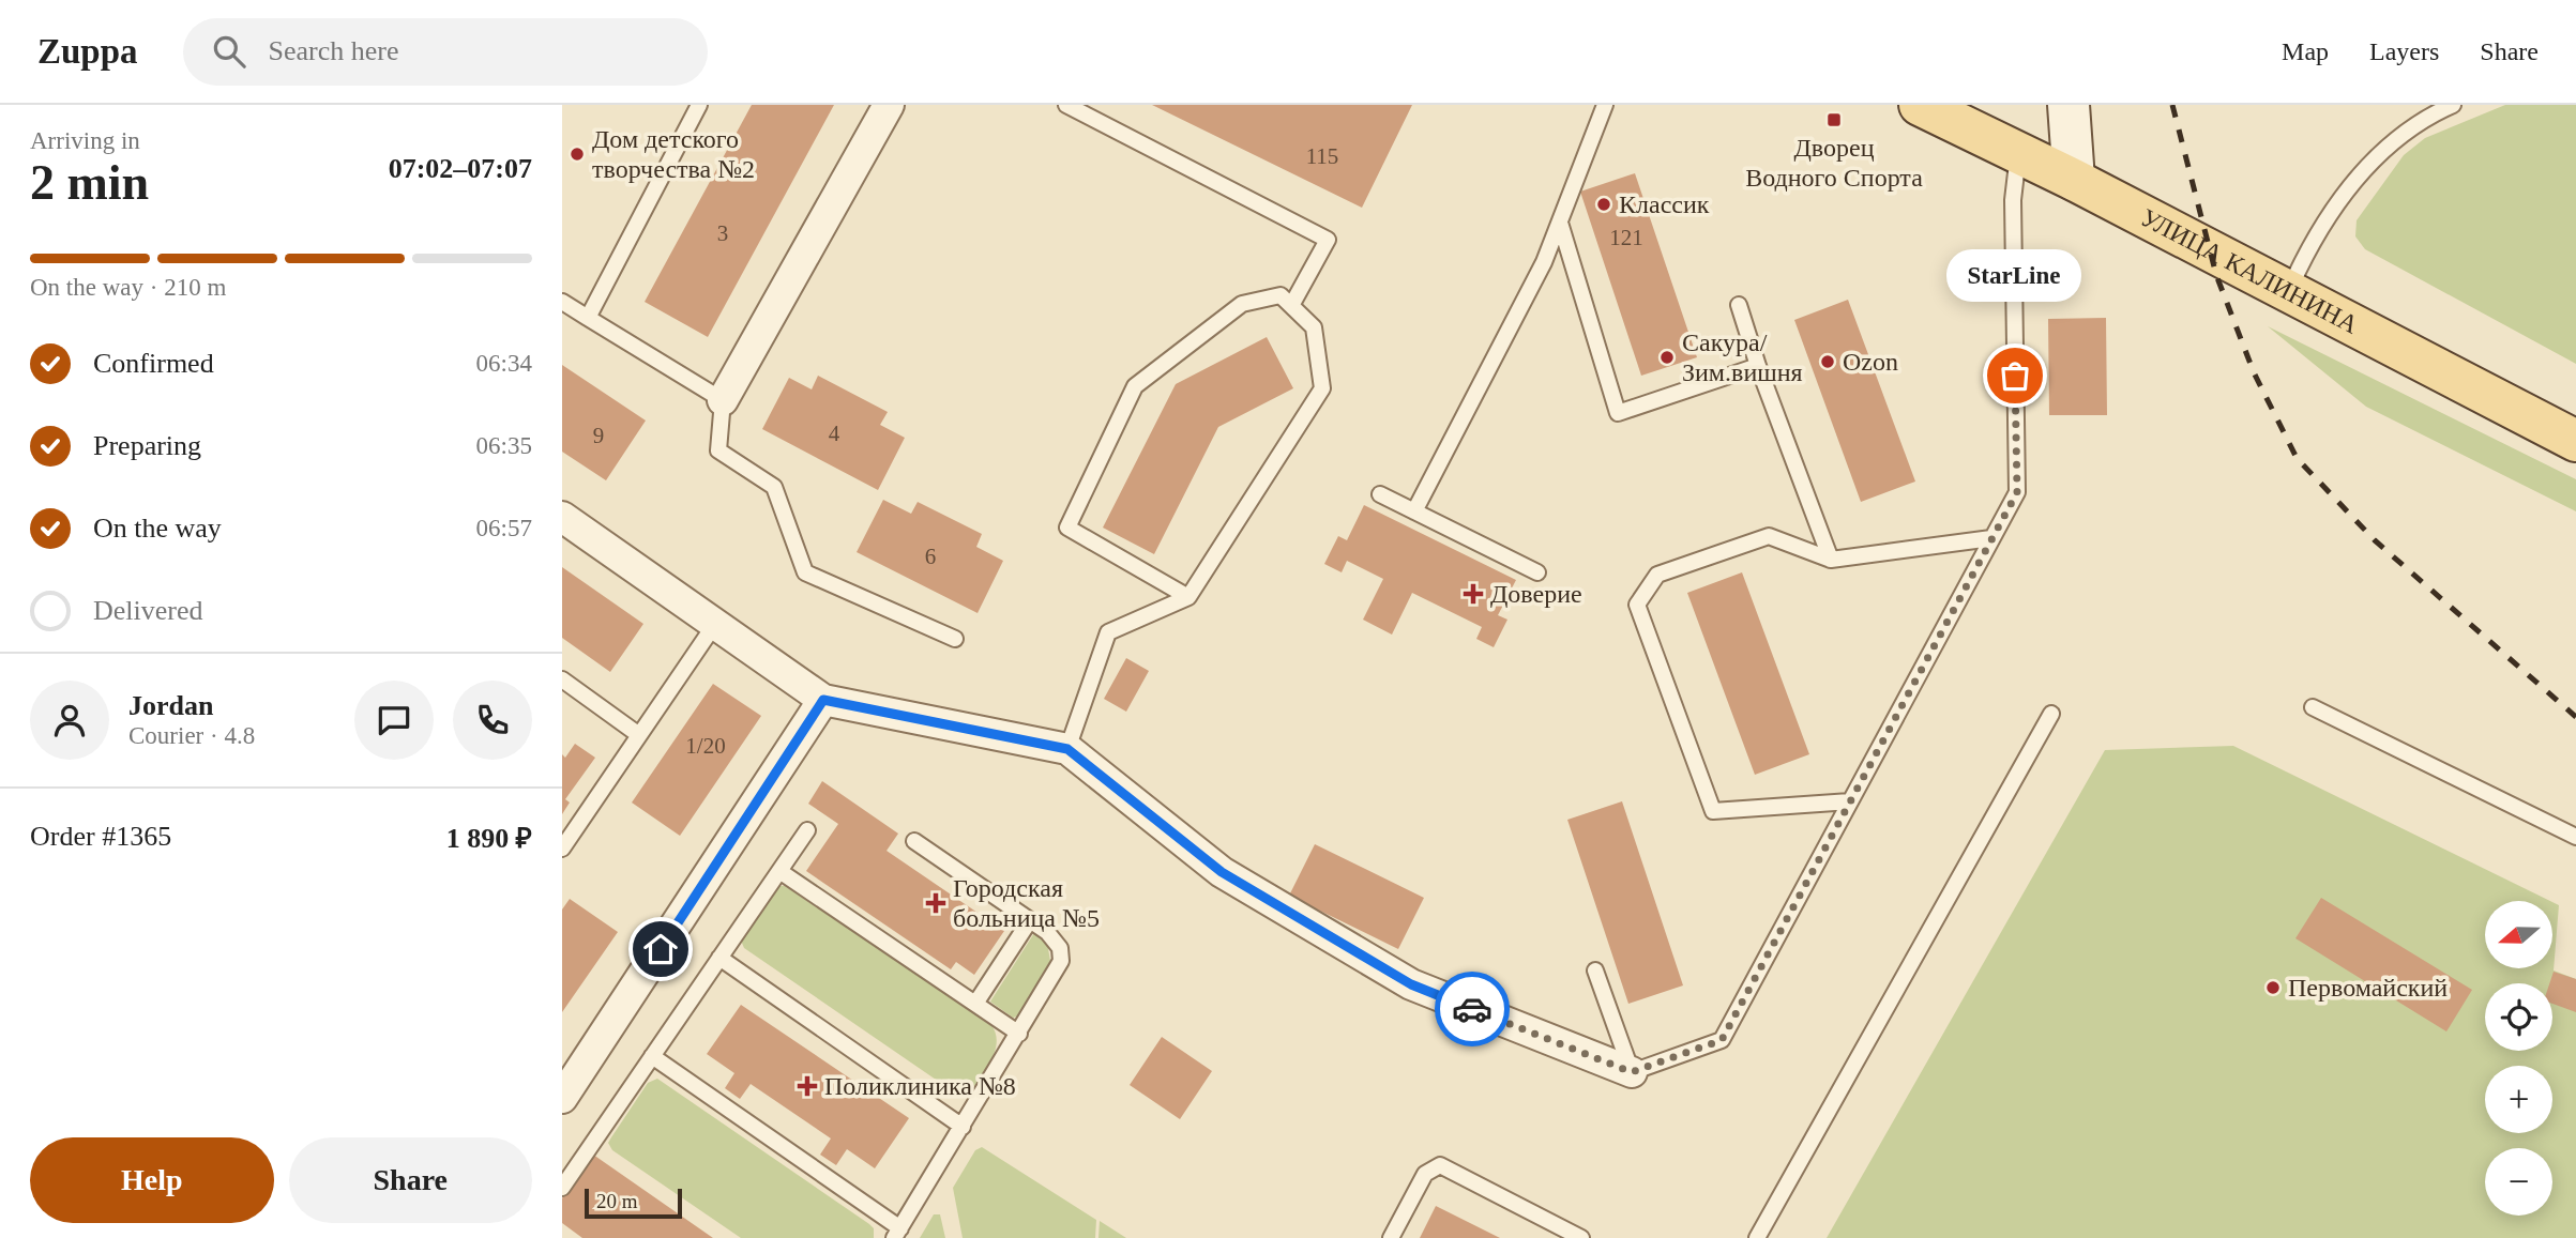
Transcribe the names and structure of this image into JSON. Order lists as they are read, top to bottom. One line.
{"streets":{"main road":["УЛИЦА КАЛИНИНА"]},"places":{"transit":["Дворец Водного Спорта"],"other":["Дом детского творчества №2","Классик","Сакура/ Зим.вишня","Ozon","StarLine","Первомайский"],"health":["Доверие","Городская больница №5","Поликлиника №8"]},"house_numbers":["115","3","121","4","9","6","1/20"],"scale_bar":"20 m","north":"left","page":{"header":"Zuppa","search":"Search here","nav":["Map","Layers","Share"],"heading":["2 min","Arriving in","07:02–07:07"],"panel":["Jordan","Courier · 4.8","Order #1365","1 890 ₽"],"bar":"On the way · 210 m","bubble":"StarLine","list":[["Confirmed","06:34"],["Preparing","06:35"],["On the way","06:57"],"Delivered"],"map_buttons":["+","−"],"buttons":["Help","Share"],"scale":"20 m"}}
